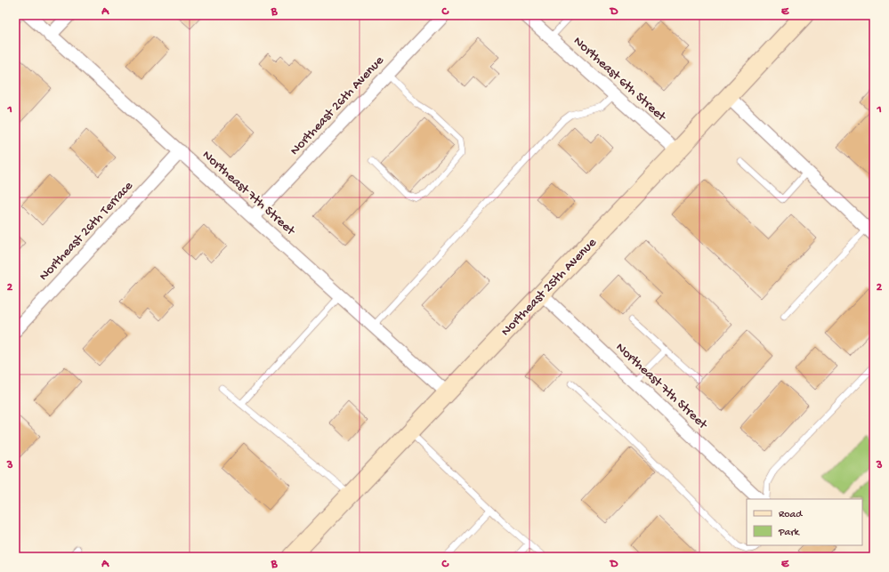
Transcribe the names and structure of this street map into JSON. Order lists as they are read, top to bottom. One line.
{"streets":{"main road":["Northeast 25th Avenue"],"street":["Northeast 6th Street","Northeast 26th Avenue","Northeast 7th Street","Northeast 26th Terrace"]},"crossings":[["Northeast 6th Street","Northeast 25th Avenue"],["Northeast 26th Avenue","Northeast 7th Street"],["Northeast 7th Street","Northeast 26th Terrace"],["Northeast 7th Street","Northeast 25th Avenue"]],"legend":["Road","Park"],"grid":{"columns":["A","B","C","D","E"],"rows":["1","2","3"]}}
